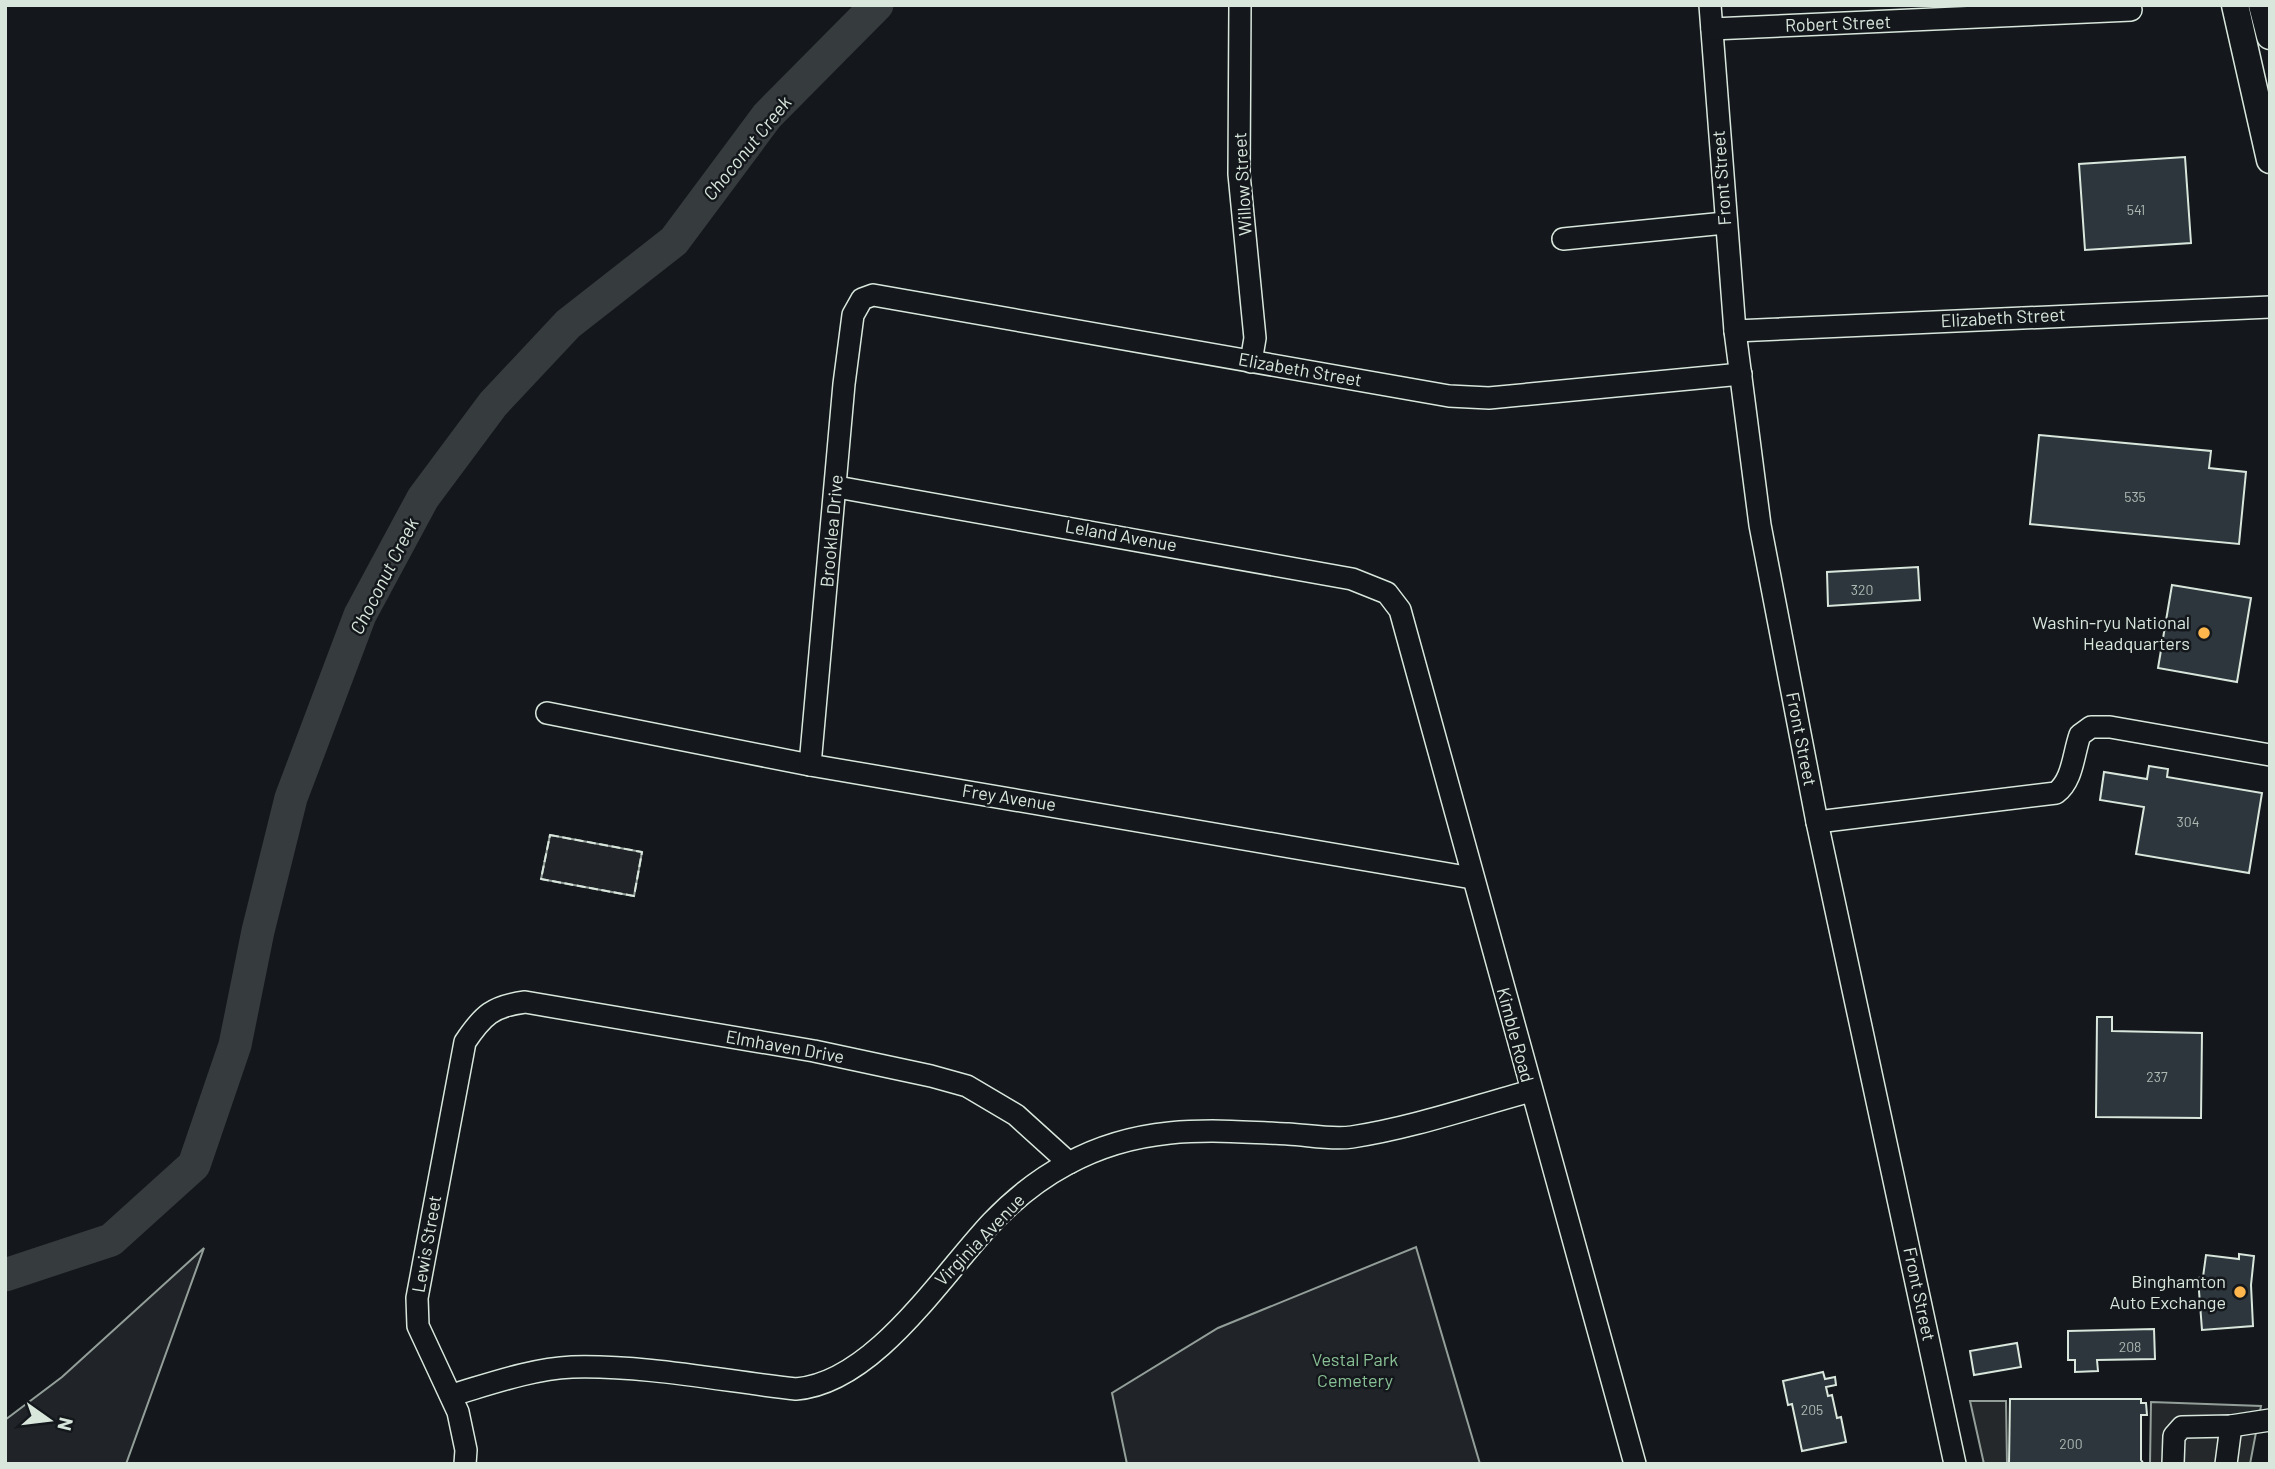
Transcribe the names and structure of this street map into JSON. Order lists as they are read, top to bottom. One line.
{"streets":{"street":["Robert Street","Front Street","Willow Street","Elizabeth Street","Brooklea Drive","Leland Avenue","Frey Avenue","Kimble Road","Elmhaven Drive","Virginia Avenue","Lewis Street"]},"crossings":[["Robert Street","Front Street"],["Front Street","Elizabeth Street"],["Willow Street","Elizabeth Street"],["Elizabeth Street","Brooklea Drive"],["Brooklea Drive","Leland Avenue"],["Brooklea Drive","Frey Avenue"],["Leland Avenue","Kimble Road"],["Frey Avenue","Kimble Road"],["Kimble Road","Virginia Avenue"],["Elmhaven Drive","Virginia Avenue"],["Elmhaven Drive","Lewis Street"],["Virginia Avenue","Lewis Street"]],"water":["Choconut Creek"],"parks":["Vestal Park Cemetery"],"places":["Washin-ryu National Headquarters","Binghamton Auto Exchange"],"house_numbers":["541","535","320","304","237","208","205","200"],"north":"right"}
